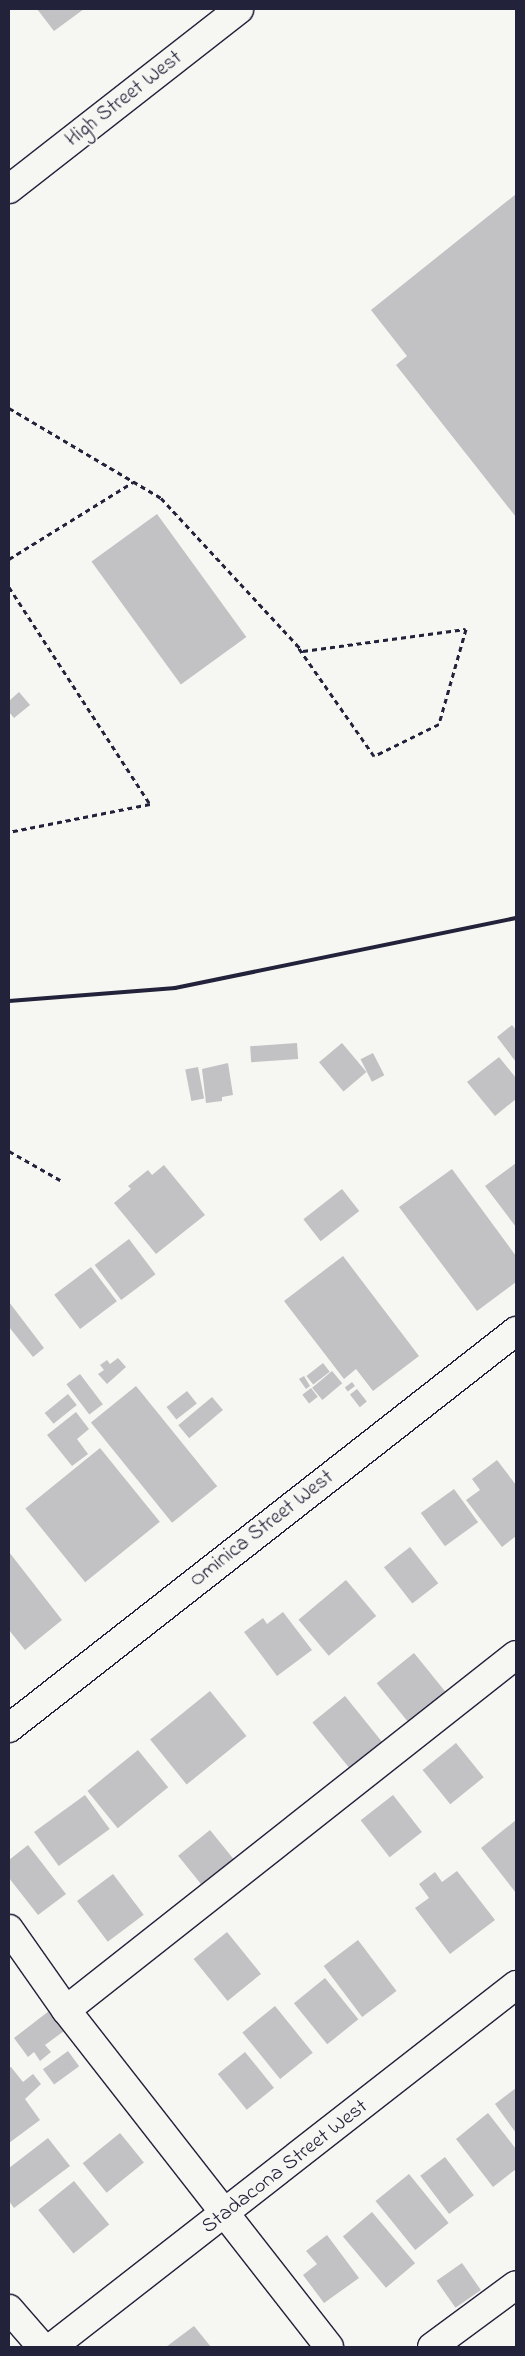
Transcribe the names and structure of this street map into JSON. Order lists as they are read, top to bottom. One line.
{"streets":{"street":["High Street West","Ominica Street West","Stadacona Street West"]}}
